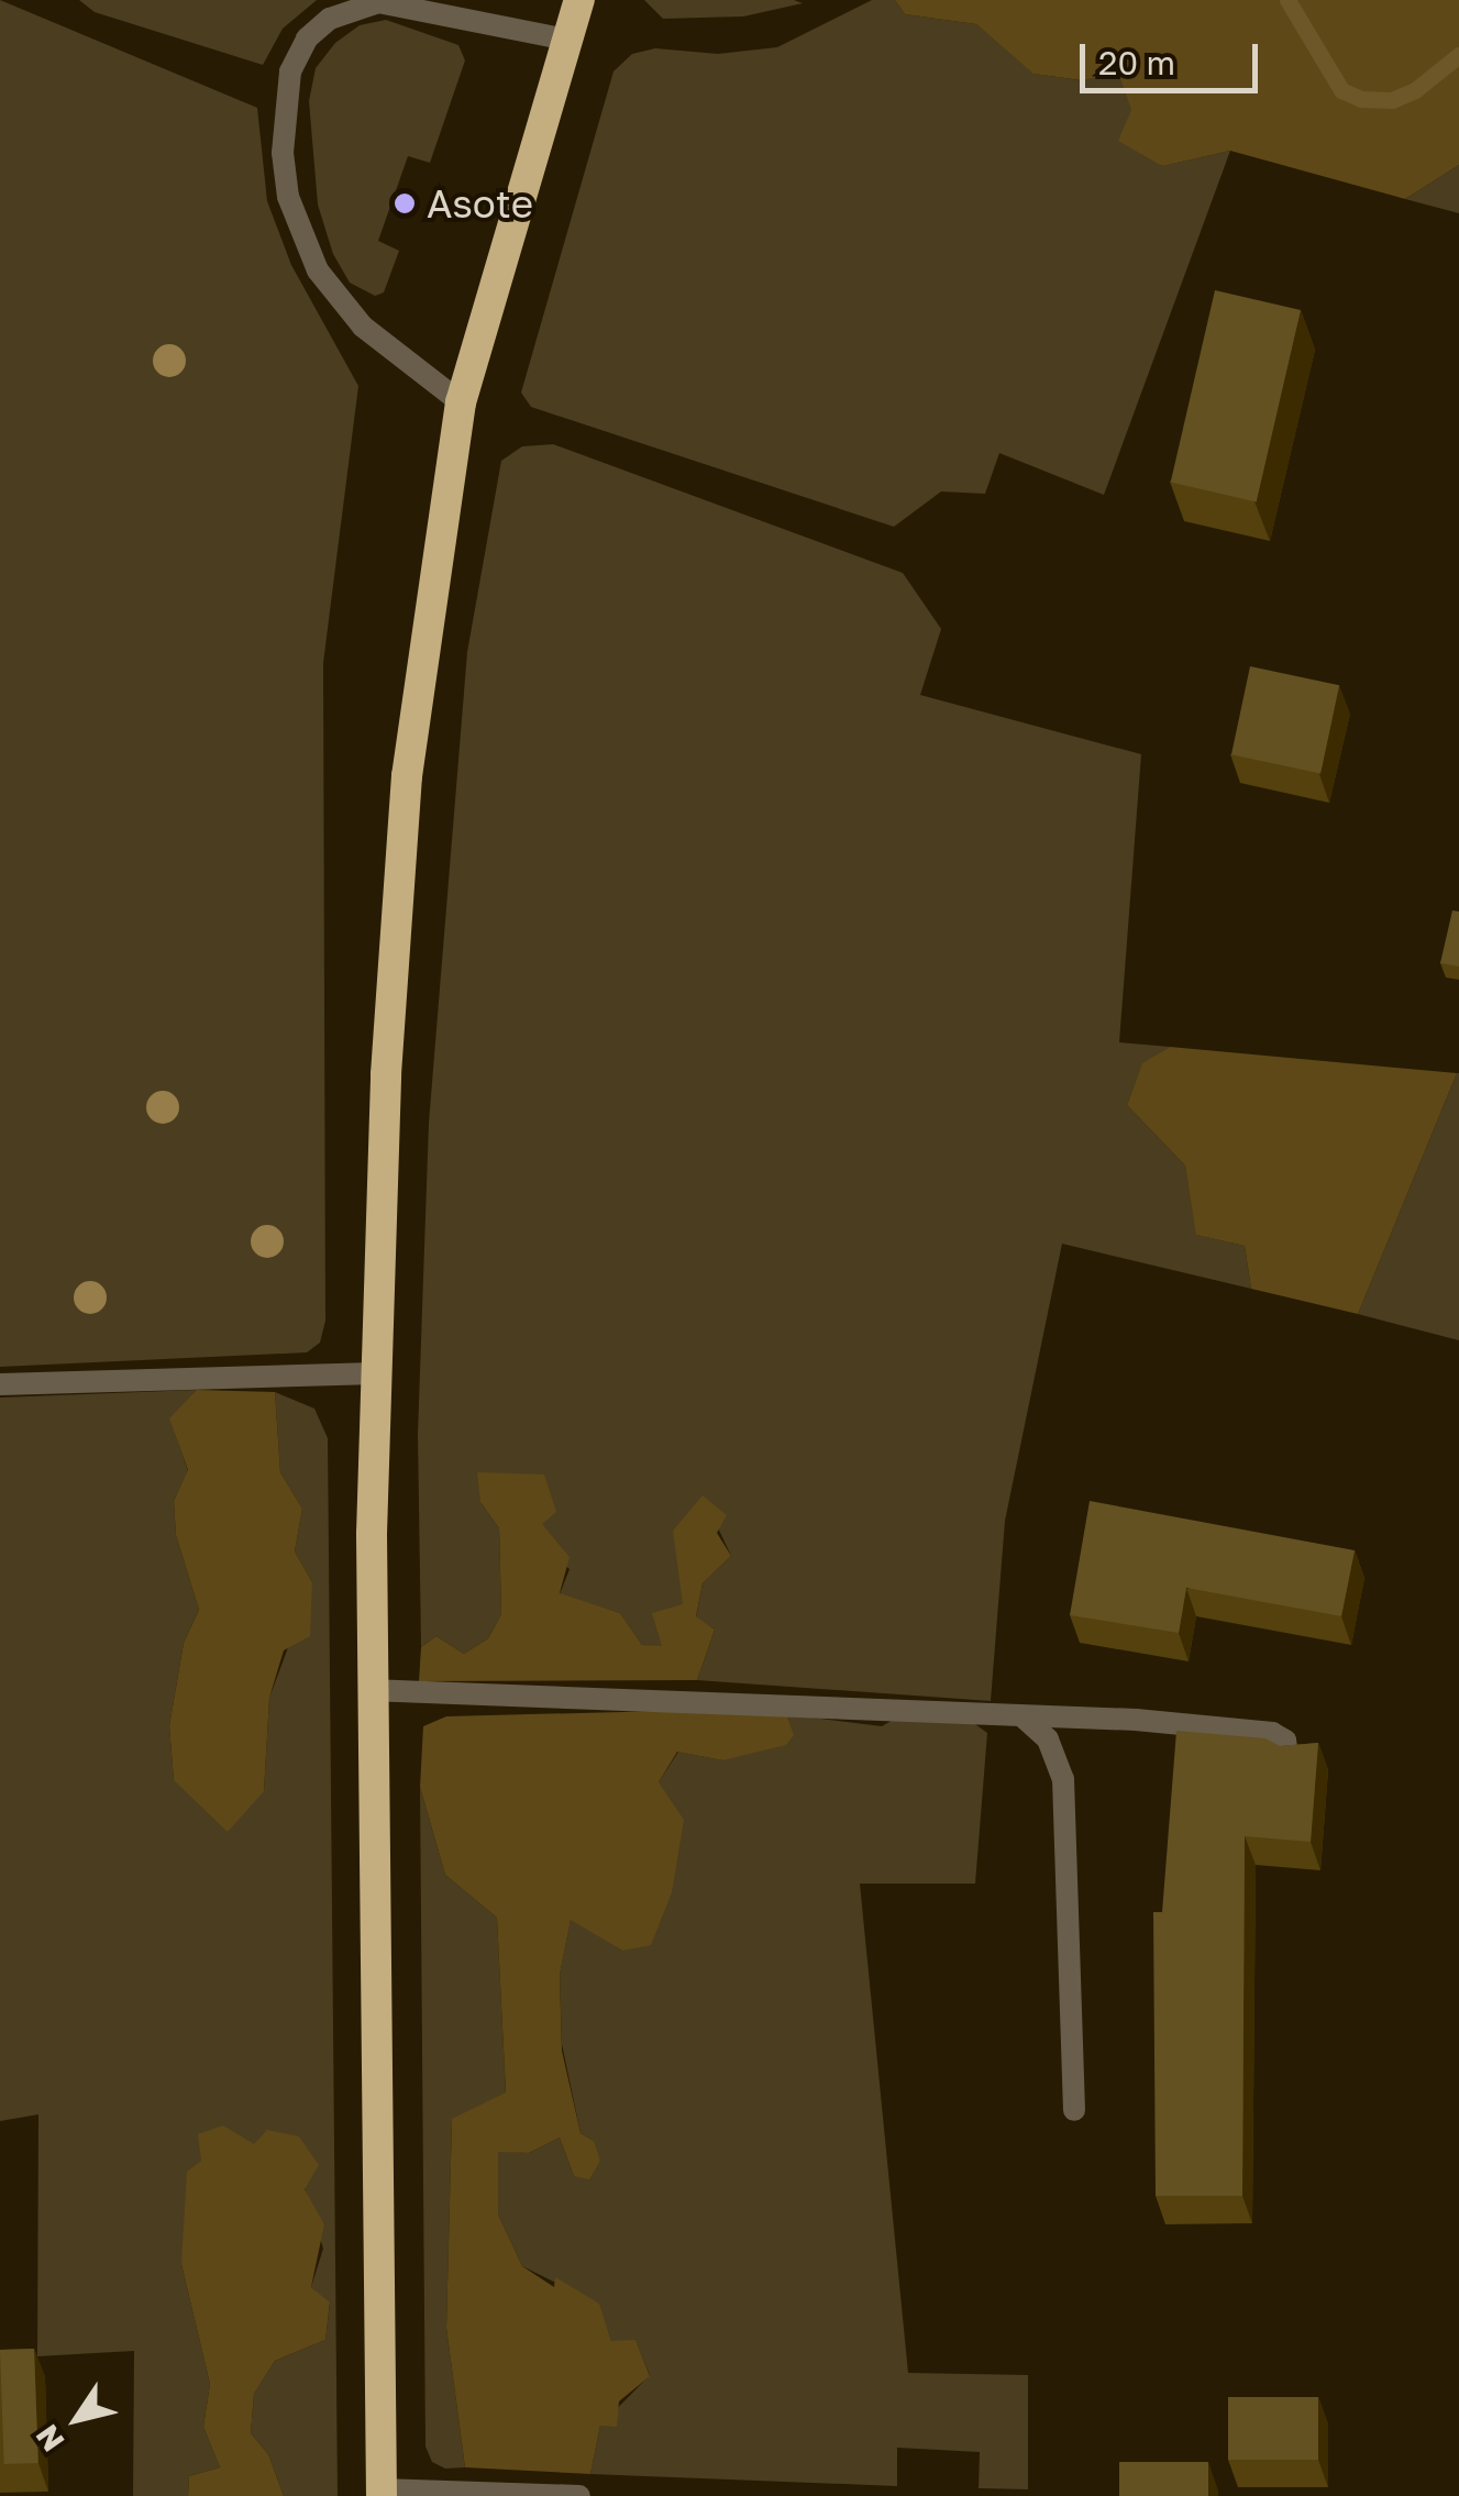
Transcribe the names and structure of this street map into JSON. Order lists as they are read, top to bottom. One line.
{"places":["Asote"],"scale_bar":"20 m","north":"bottom left"}
